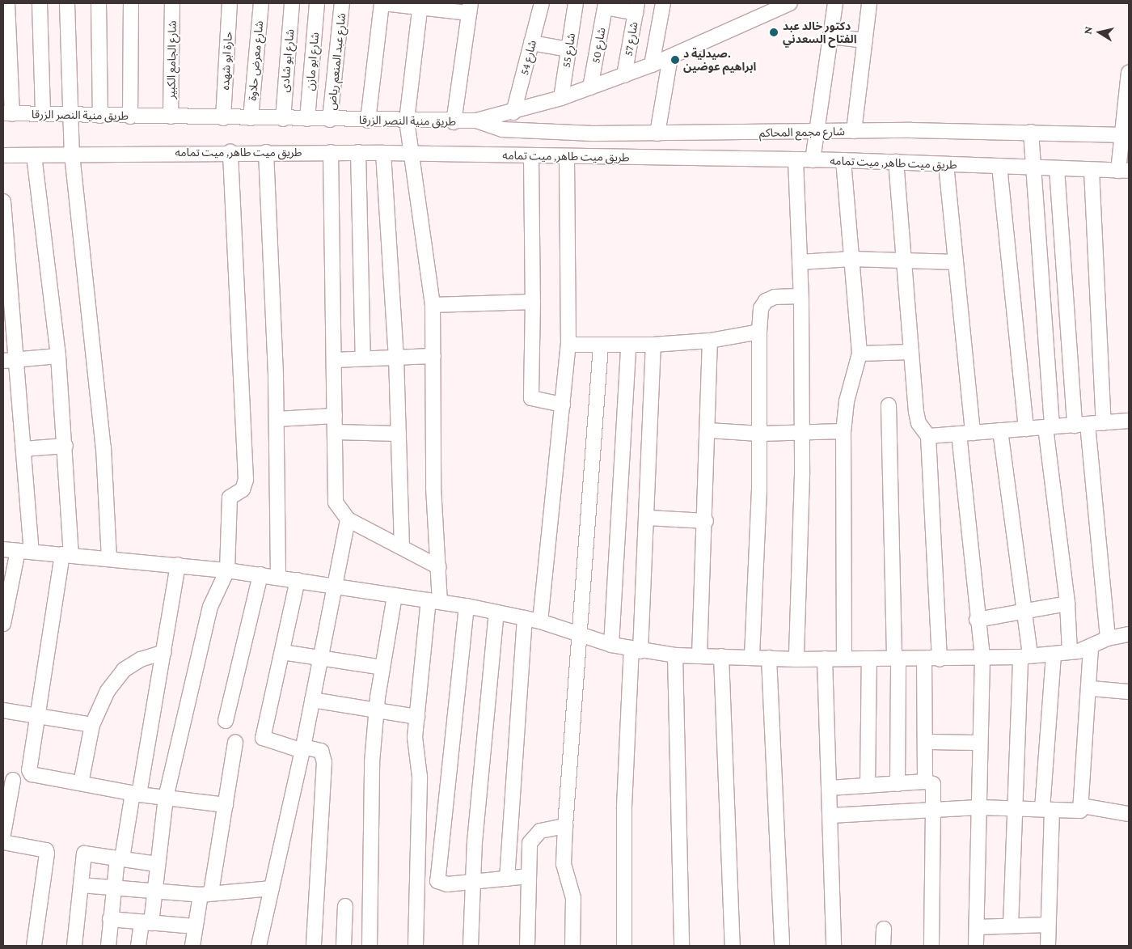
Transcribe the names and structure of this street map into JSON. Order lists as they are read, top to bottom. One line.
{"streets":{"street":["شارع 57","شارع 50","شارع 55","شارع 54","شارع الجامع الكبير","حارة ابو شهده","شارع معرض حلاوة","شارع ابو شادى","شارع ابو مازن","شارع عبد المنعم رياض","طريق منية النصر الزرقا","شارع مجمع المحاكم","طريق ميت طاهر, ميت تمامه"]},"crossings":[["شارع 57","طريق منية النصر الزرقا"],["شارع 50","طريق منية النصر الزرقا"],["شارع 55","طريق منية النصر الزرقا"],["شارع 54","طريق منية النصر الزرقا"],["شارع الجامع الكبير","طريق منية النصر الزرقا"],["حارة ابو شهده","طريق منية النصر الزرقا"],["شارع معرض حلاوة","طريق منية النصر الزرقا"],["شارع ابو شادى","طريق منية النصر الزرقا"],["شارع ابو مازن","طريق منية النصر الزرقا"],["شارع عبد المنعم رياض","طريق منية النصر الزرقا"],["طريق منية النصر الزرقا","شارع مجمع المحاكم"]],"places":["دكتور خالد عبد الفتاح السعدني","صيدلية د. ابراهيم عوضين"],"north":"left"}
